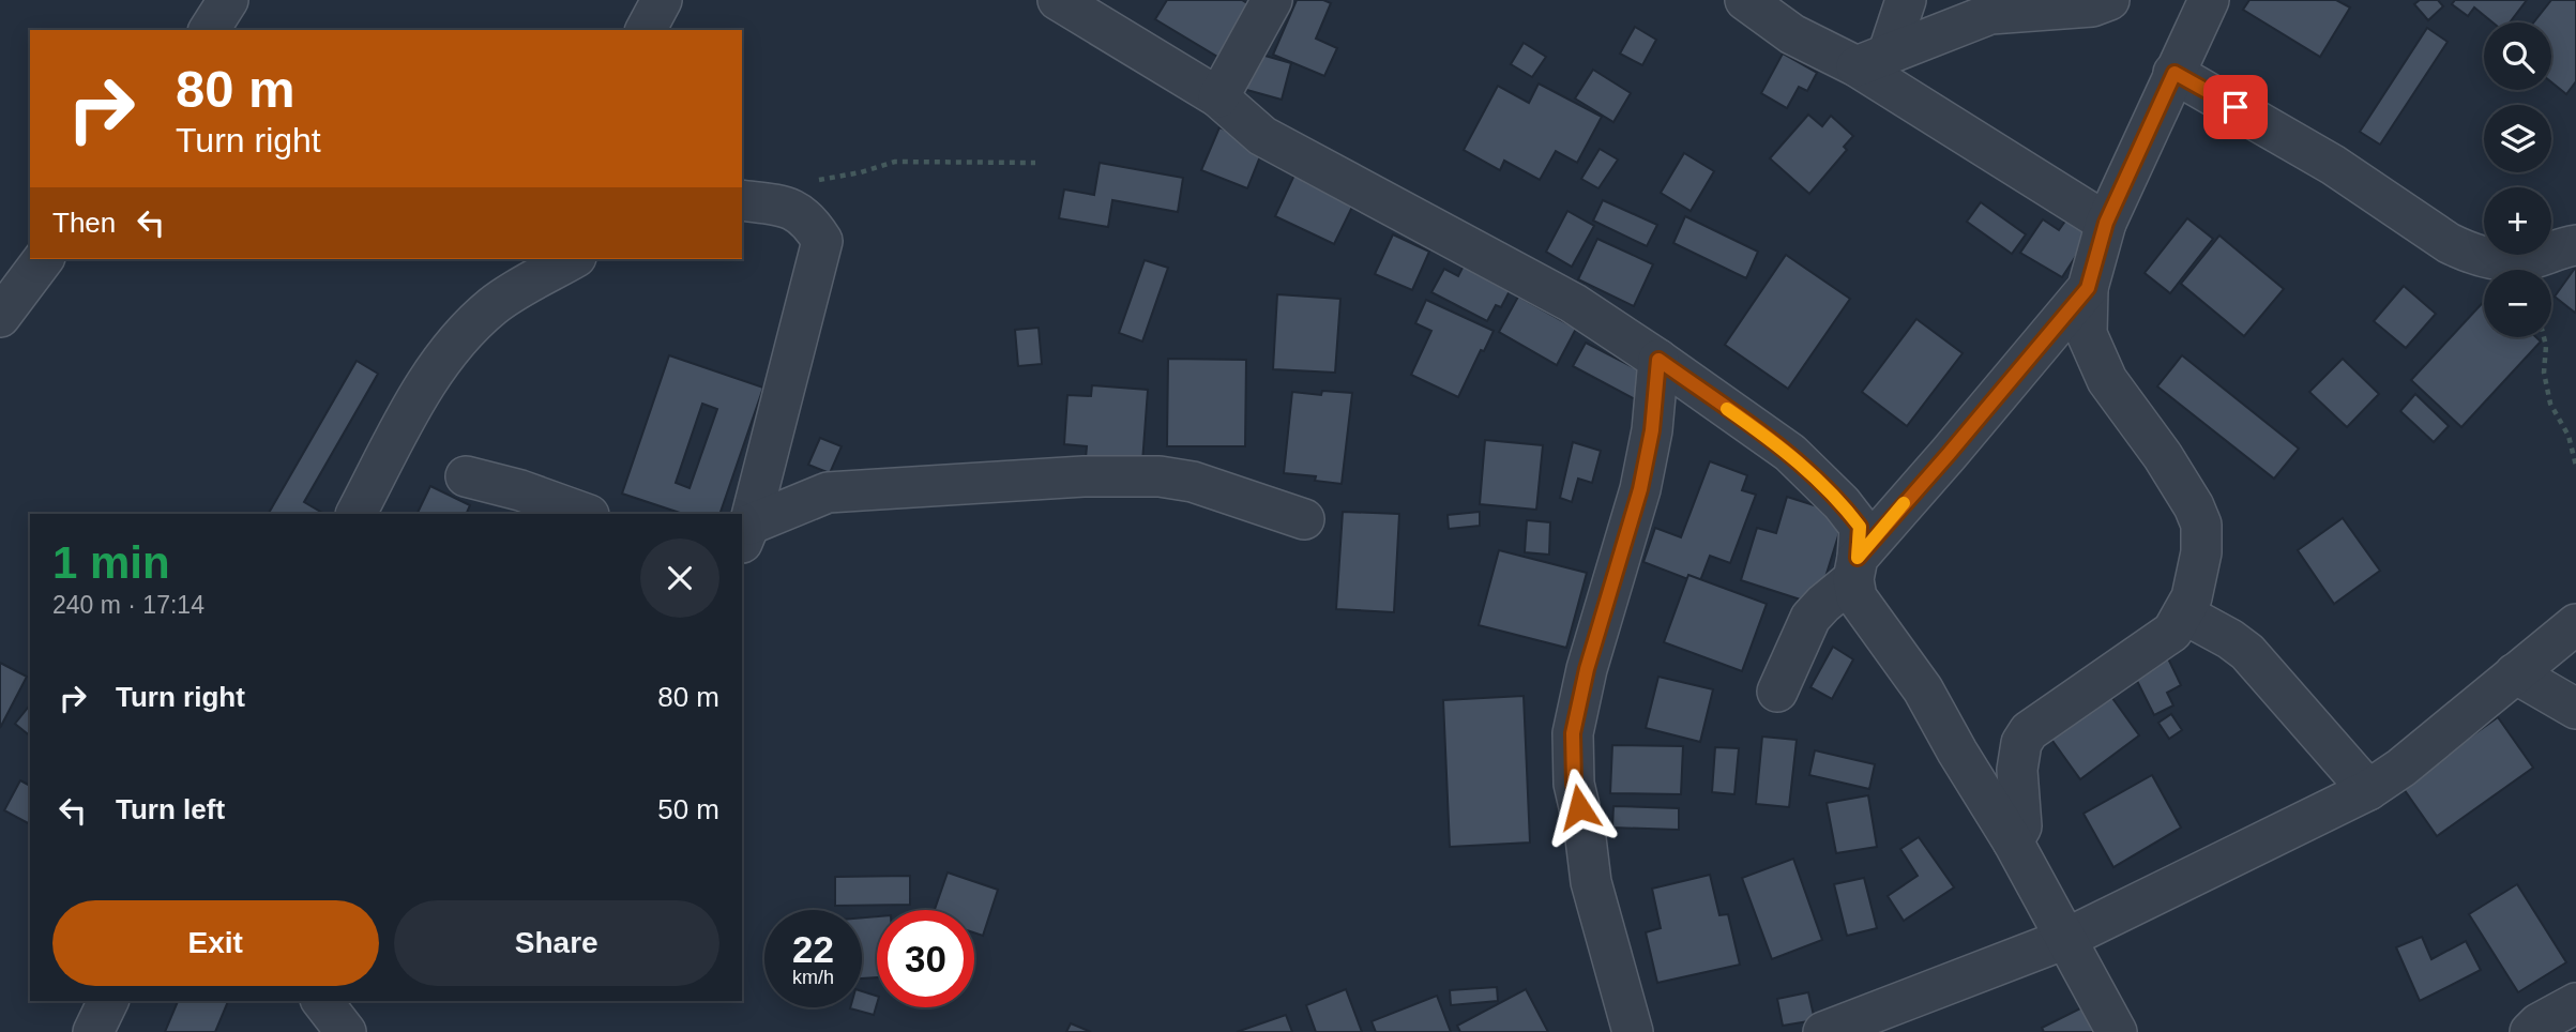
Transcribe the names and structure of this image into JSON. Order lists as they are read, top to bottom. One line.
{"page":{"map_buttons":["+","−"],"turn":["80 m","Turn right"],"then":"Then","heading":["1 min","240 m · 17:14"],"list":[{"name":"Turn right","value":"80 m"},{"name":"Turn left","value":"50 m"}],"buttons":["Exit","Share"],"speed":"22 km/h","limit":"30"}}
